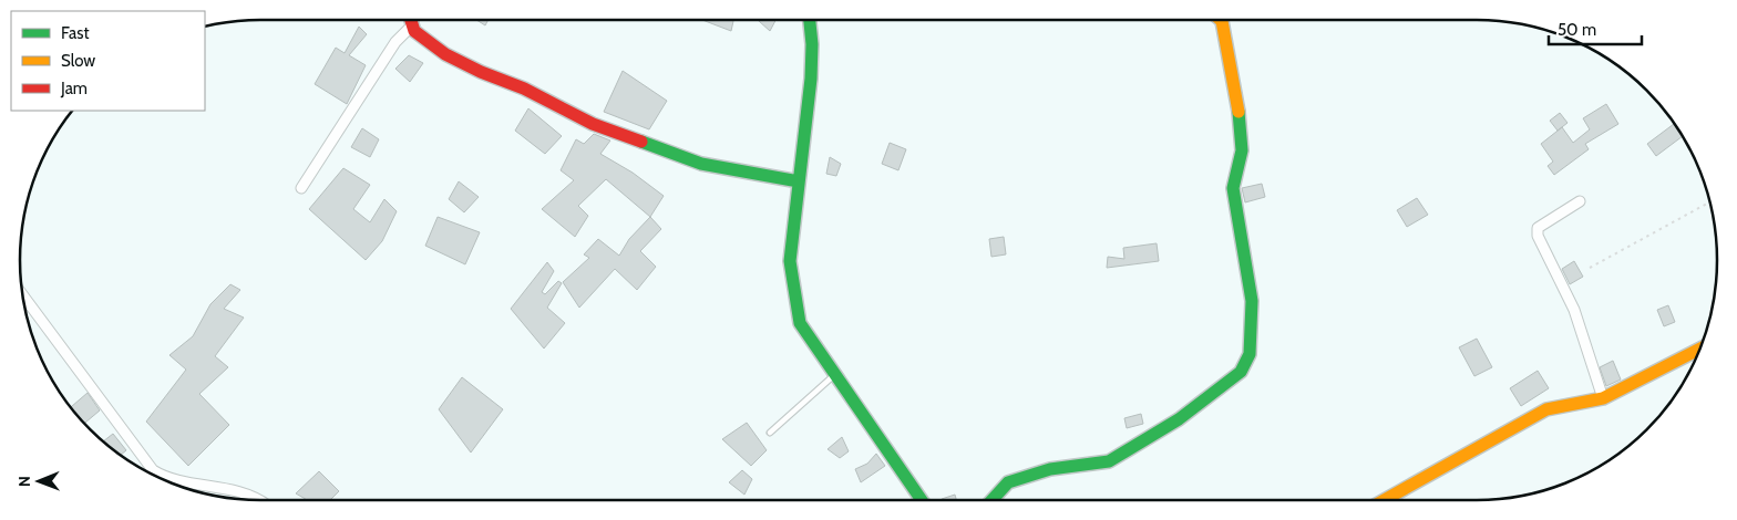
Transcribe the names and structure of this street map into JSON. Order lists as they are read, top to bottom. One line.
{"legend":["Fast","Slow","Jam"],"scale_bar":"50 m","north":"left"}
